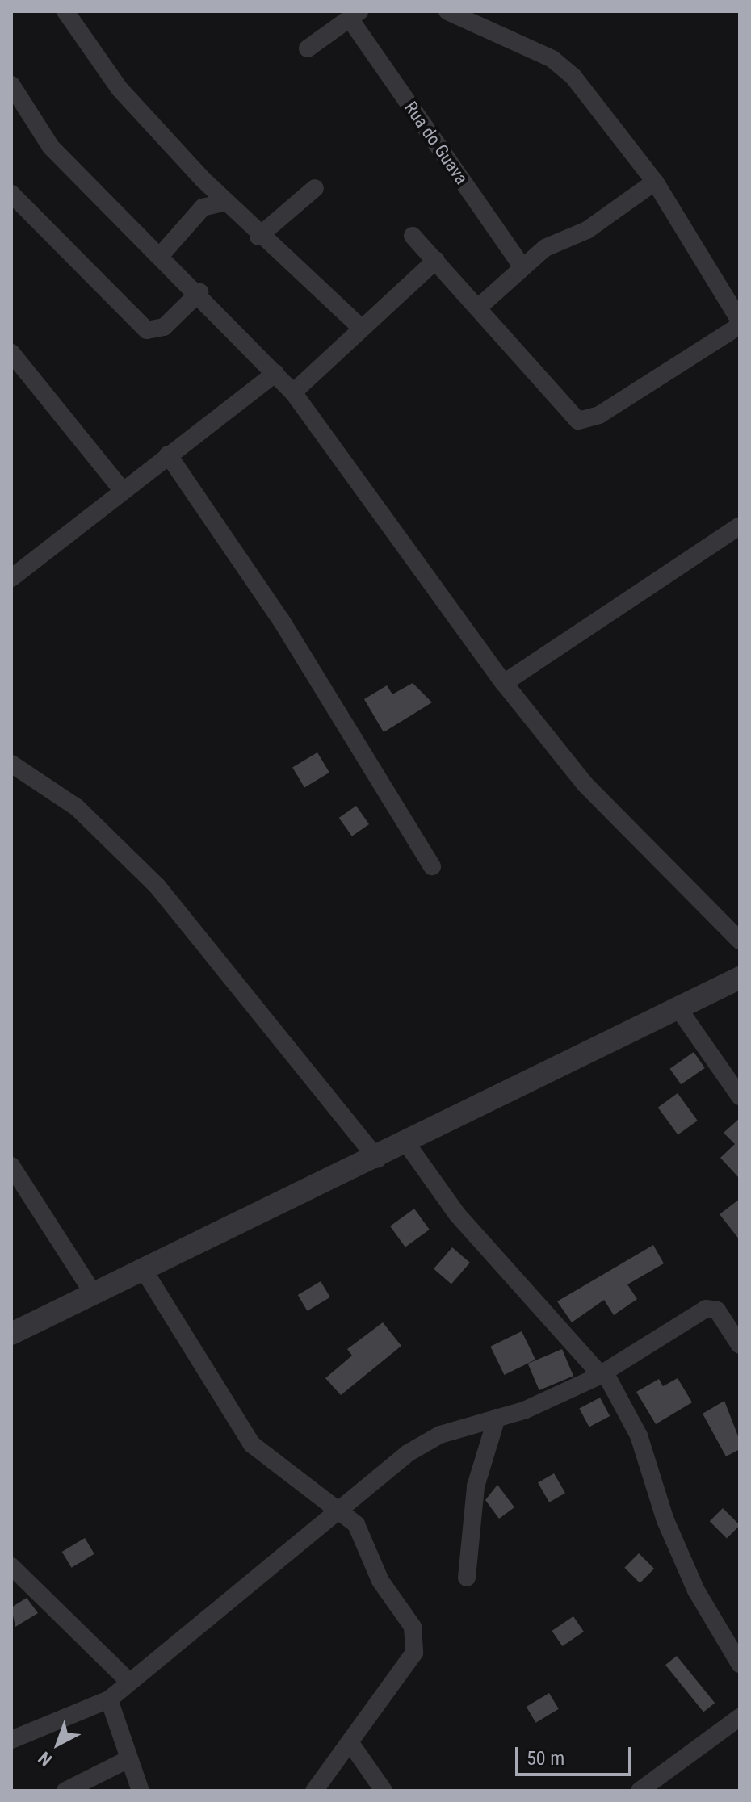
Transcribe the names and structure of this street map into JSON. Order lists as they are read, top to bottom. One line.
{"streets":{"street":["Rua do Guava"]},"scale_bar":"50 m","north":"bottom left"}
